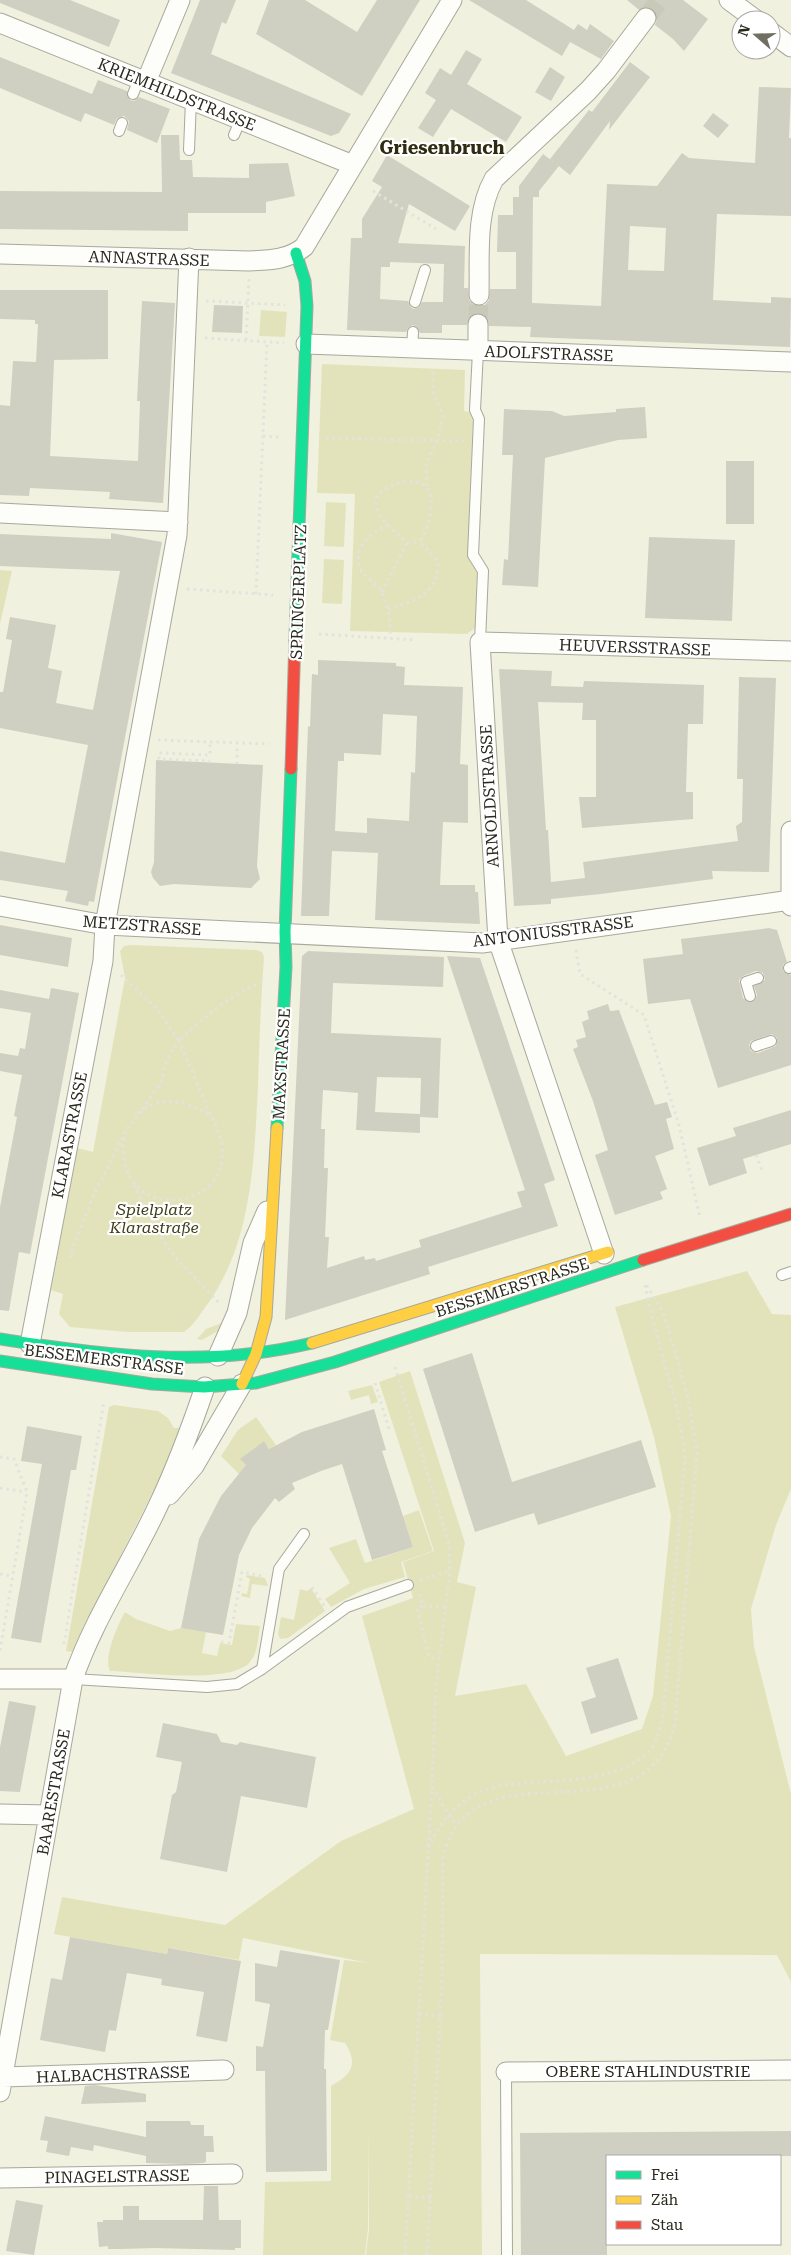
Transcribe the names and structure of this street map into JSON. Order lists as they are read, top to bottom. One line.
{"streets":{"street":["KRIEMHILDSTRASSE","ANNASTRASSE","ADOLFSTRASSE","SPRINGERPLATZ","HEUVERSSTRASSE","ARNOLDSTRASSE","METZSTRASSE","ANTONIUSSTRASSE","MAXSTRASSE","KLARASTRASSE","BESSEMERSTRASSE","BAARESTRASSE","OBERE STAHLINDUSTRIE","HALBACHSTRASSE","PINAGELSTRASSE"]},"crossings":[["ANNASTRASSE","SPRINGERPLATZ"],["ADOLFSTRASSE","SPRINGERPLATZ"],["ADOLFSTRASSE","ARNOLDSTRASSE"],["SPRINGERPLATZ","METZSTRASSE"],["SPRINGERPLATZ","ANTONIUSSTRASSE"],["SPRINGERPLATZ","MAXSTRASSE"],["HEUVERSSTRASSE","ARNOLDSTRASSE"],["ARNOLDSTRASSE","ANTONIUSSTRASSE"],["ARNOLDSTRASSE","BESSEMERSTRASSE"],["METZSTRASSE","ANTONIUSSTRASSE"],["METZSTRASSE","MAXSTRASSE"],["METZSTRASSE","KLARASTRASSE"],["ANTONIUSSTRASSE","MAXSTRASSE"],["MAXSTRASSE","BESSEMERSTRASSE"],["KLARASTRASSE","BESSEMERSTRASSE"],["BESSEMERSTRASSE","BAARESTRASSE"],["BAARESTRASSE","HALBACHSTRASSE"]],"districts":["Griesenbruch"],"parks":["Spielplatz Klarastraße"],"legend":["Frei","Zäh","Stau"],"north":"left"}
